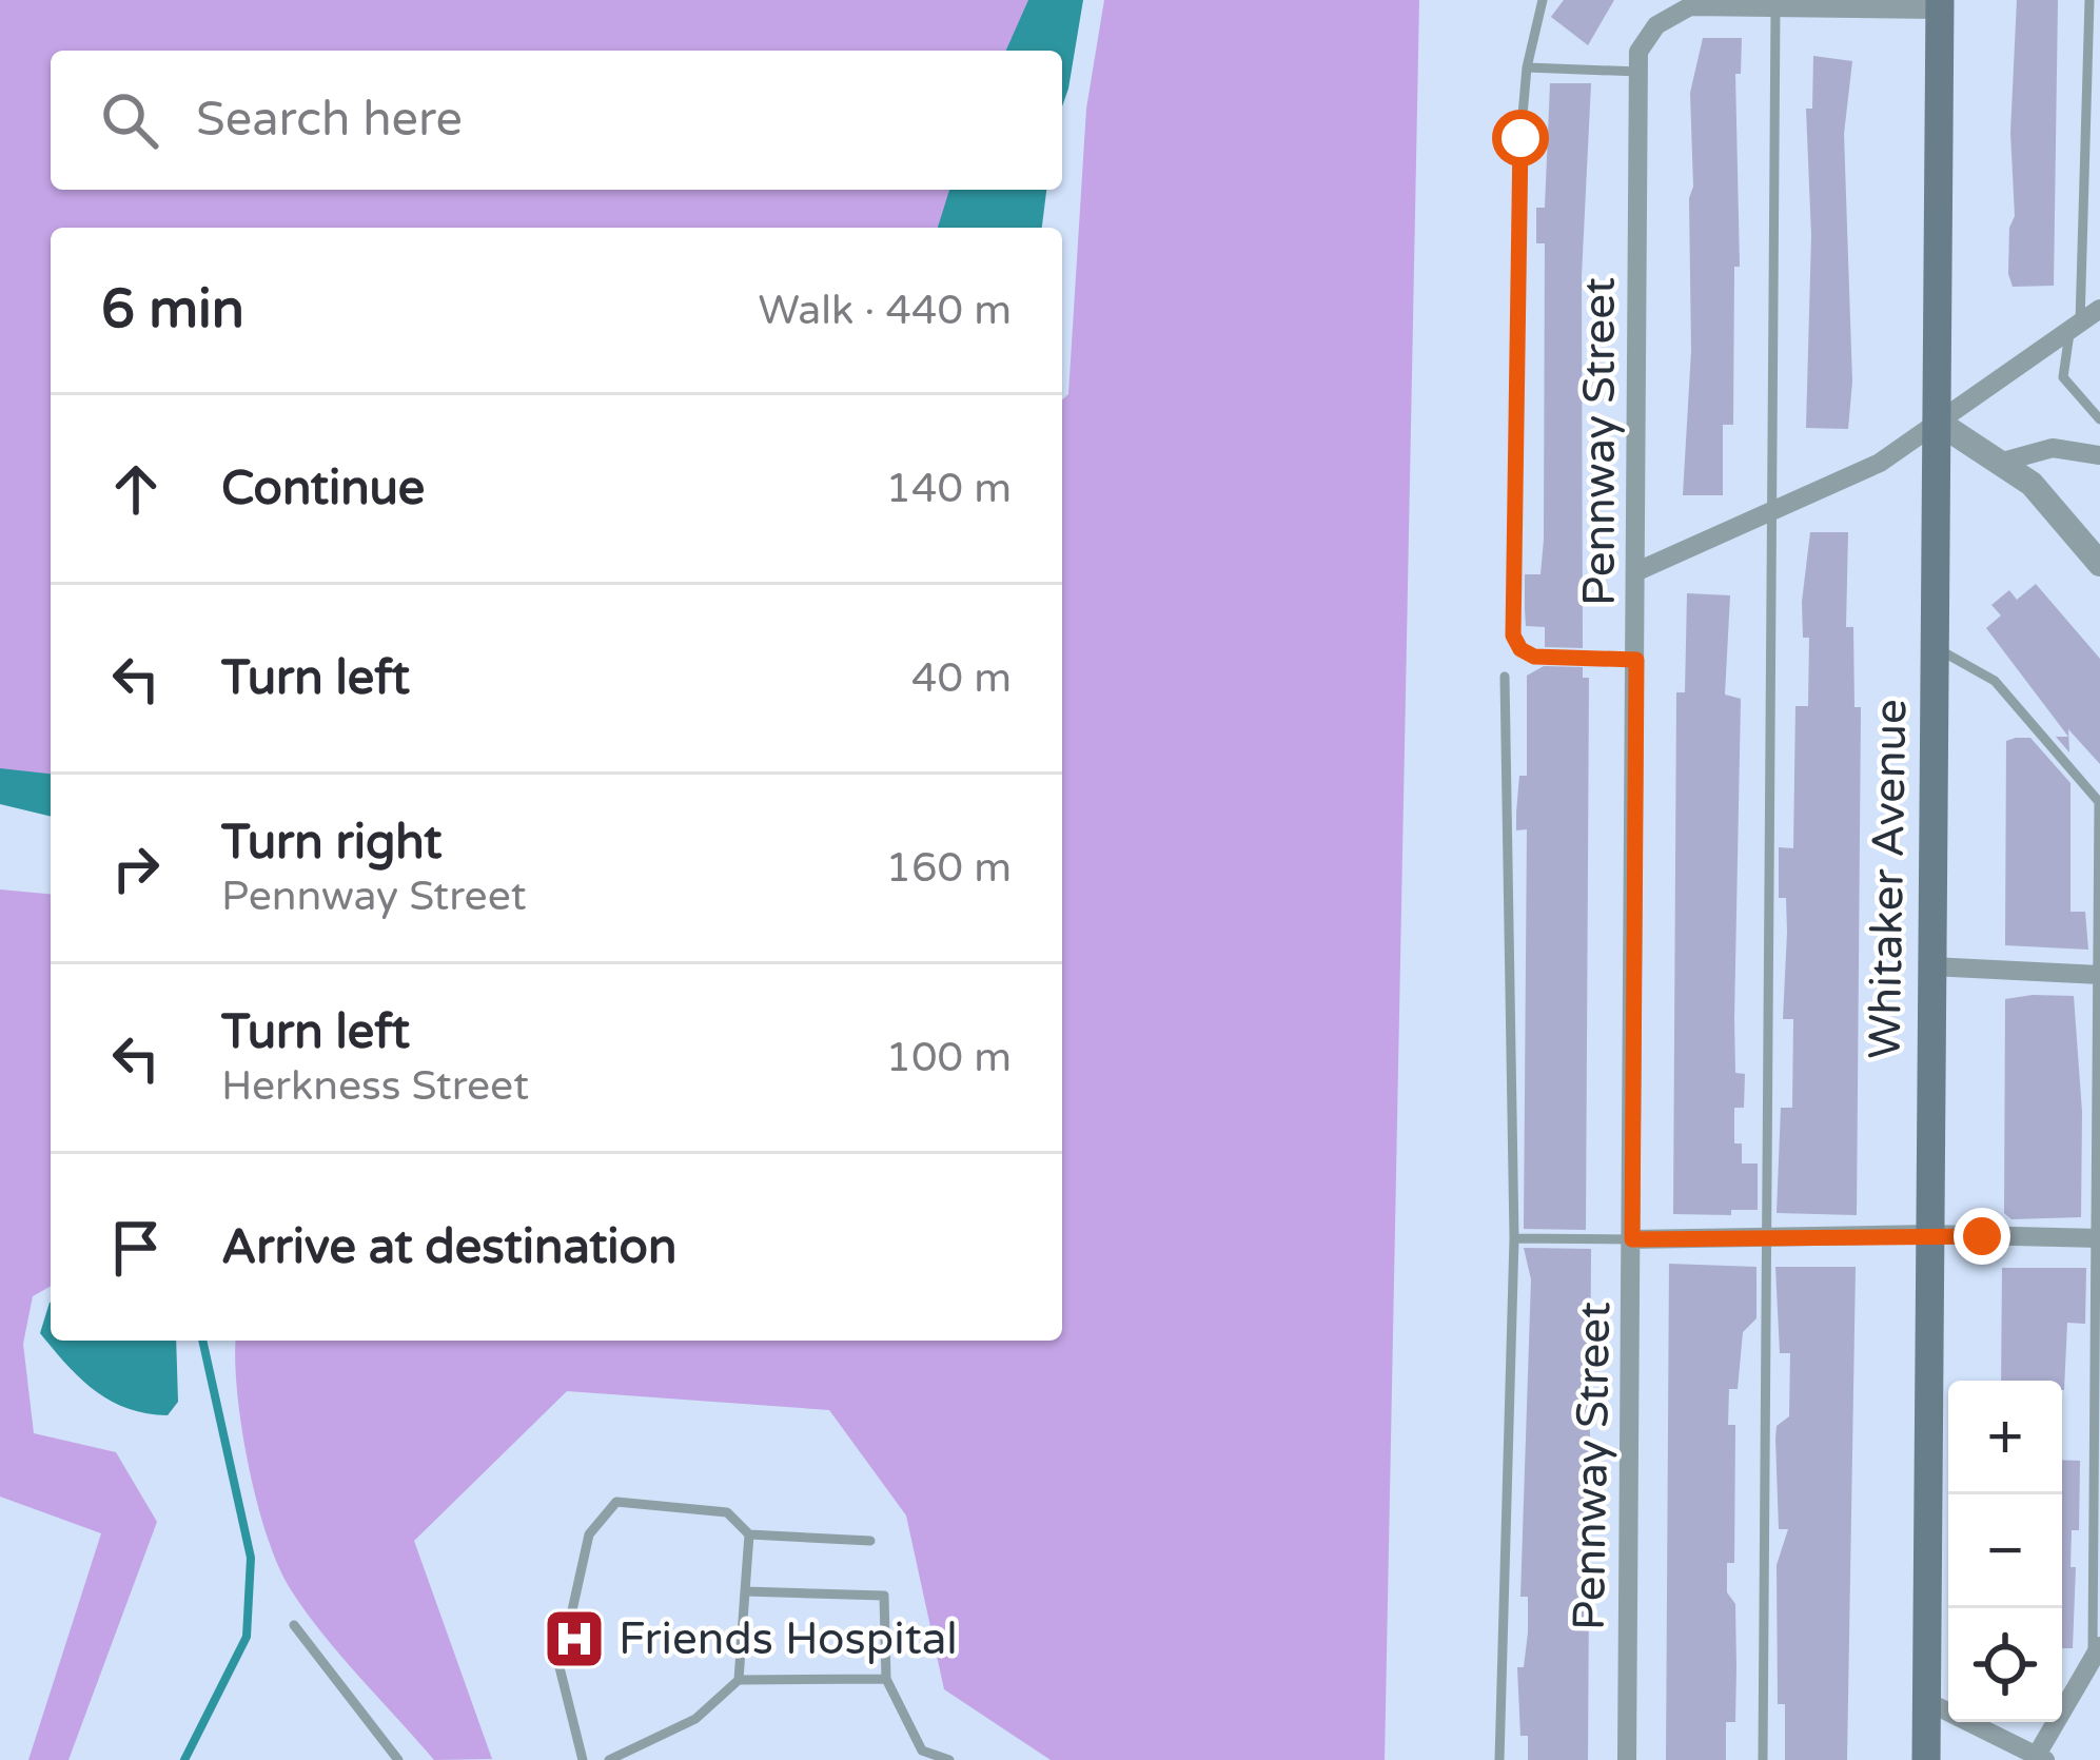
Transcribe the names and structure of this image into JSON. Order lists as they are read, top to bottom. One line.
{"streets":{"main road":["Whitaker Avenue"],"street":["Pennway Street"]},"crossings":[["Pennway Street","Whitaker Avenue"]],"places":{"hospital":["Friends Hospital"]},"page":{"search":"Search here","heading":["6 min","Walk · 440 m"],"list":[["Continue","140 m"],["Turn left","40 m"],["Turn right","Pennway Street","160 m"],["Turn left","Herkness Street","100 m"],"Arrive at destination"],"map_buttons":["+","−"]}}
